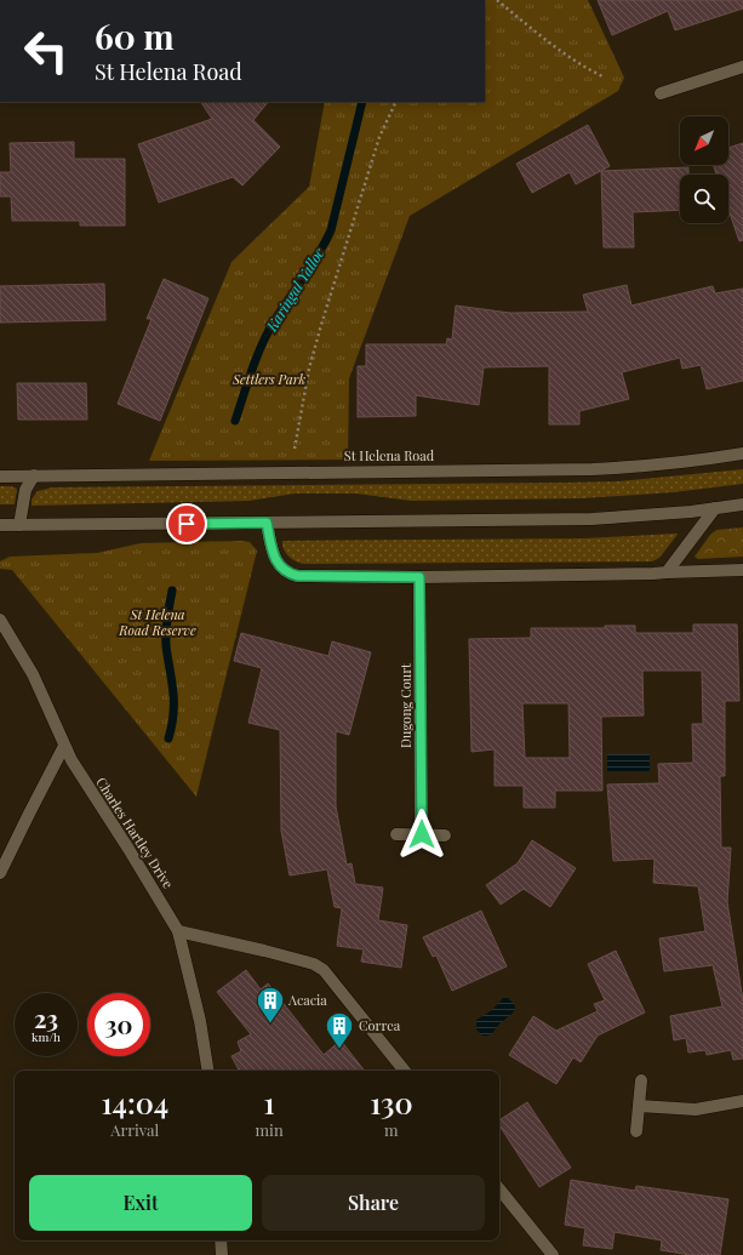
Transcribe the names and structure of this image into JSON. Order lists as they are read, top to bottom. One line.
{"streets":{"street":["St Helena Road","Dugong Court","Charles Hartley Drive"]},"water":["Karingal Yalloc"],"parks":["Settlers Park","St Helena Road Reserve"],"places":{"building":["Acacia","Correa"]},"north":"bottom left","page":{"turn":["60 m","St Helena Road"],"speed":"23 km/h","limit":"30","eta":["14:04","Arrival","1","min","130","m"],"buttons":["Exit","Share"]}}
